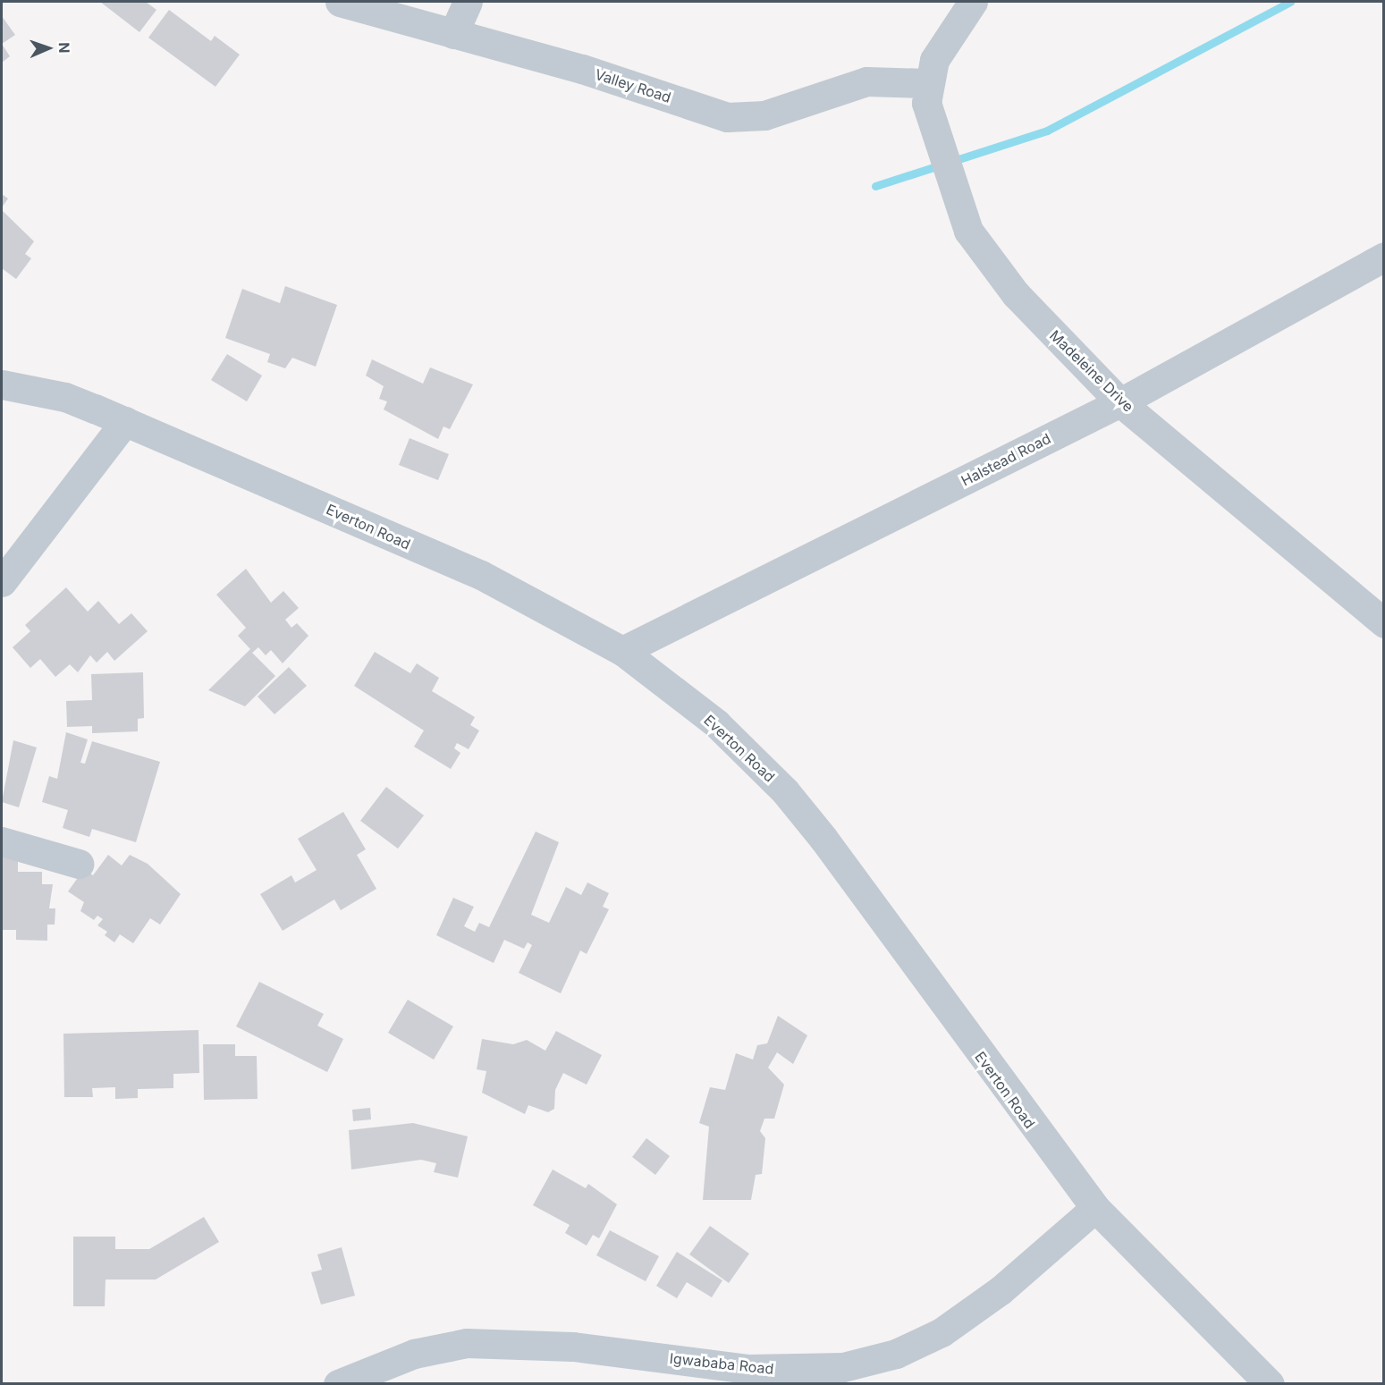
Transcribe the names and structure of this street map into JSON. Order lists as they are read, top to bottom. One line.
{"streets":{"street":["Valley Road","Madeleine Drive","Halstead Road","Everton Road","Igwababa Road"]},"crossings":[["Valley Road","Madeleine Drive"],["Madeleine Drive","Halstead Road"],["Halstead Road","Everton Road"],["Everton Road","Igwababa Road"]],"north":"right"}
